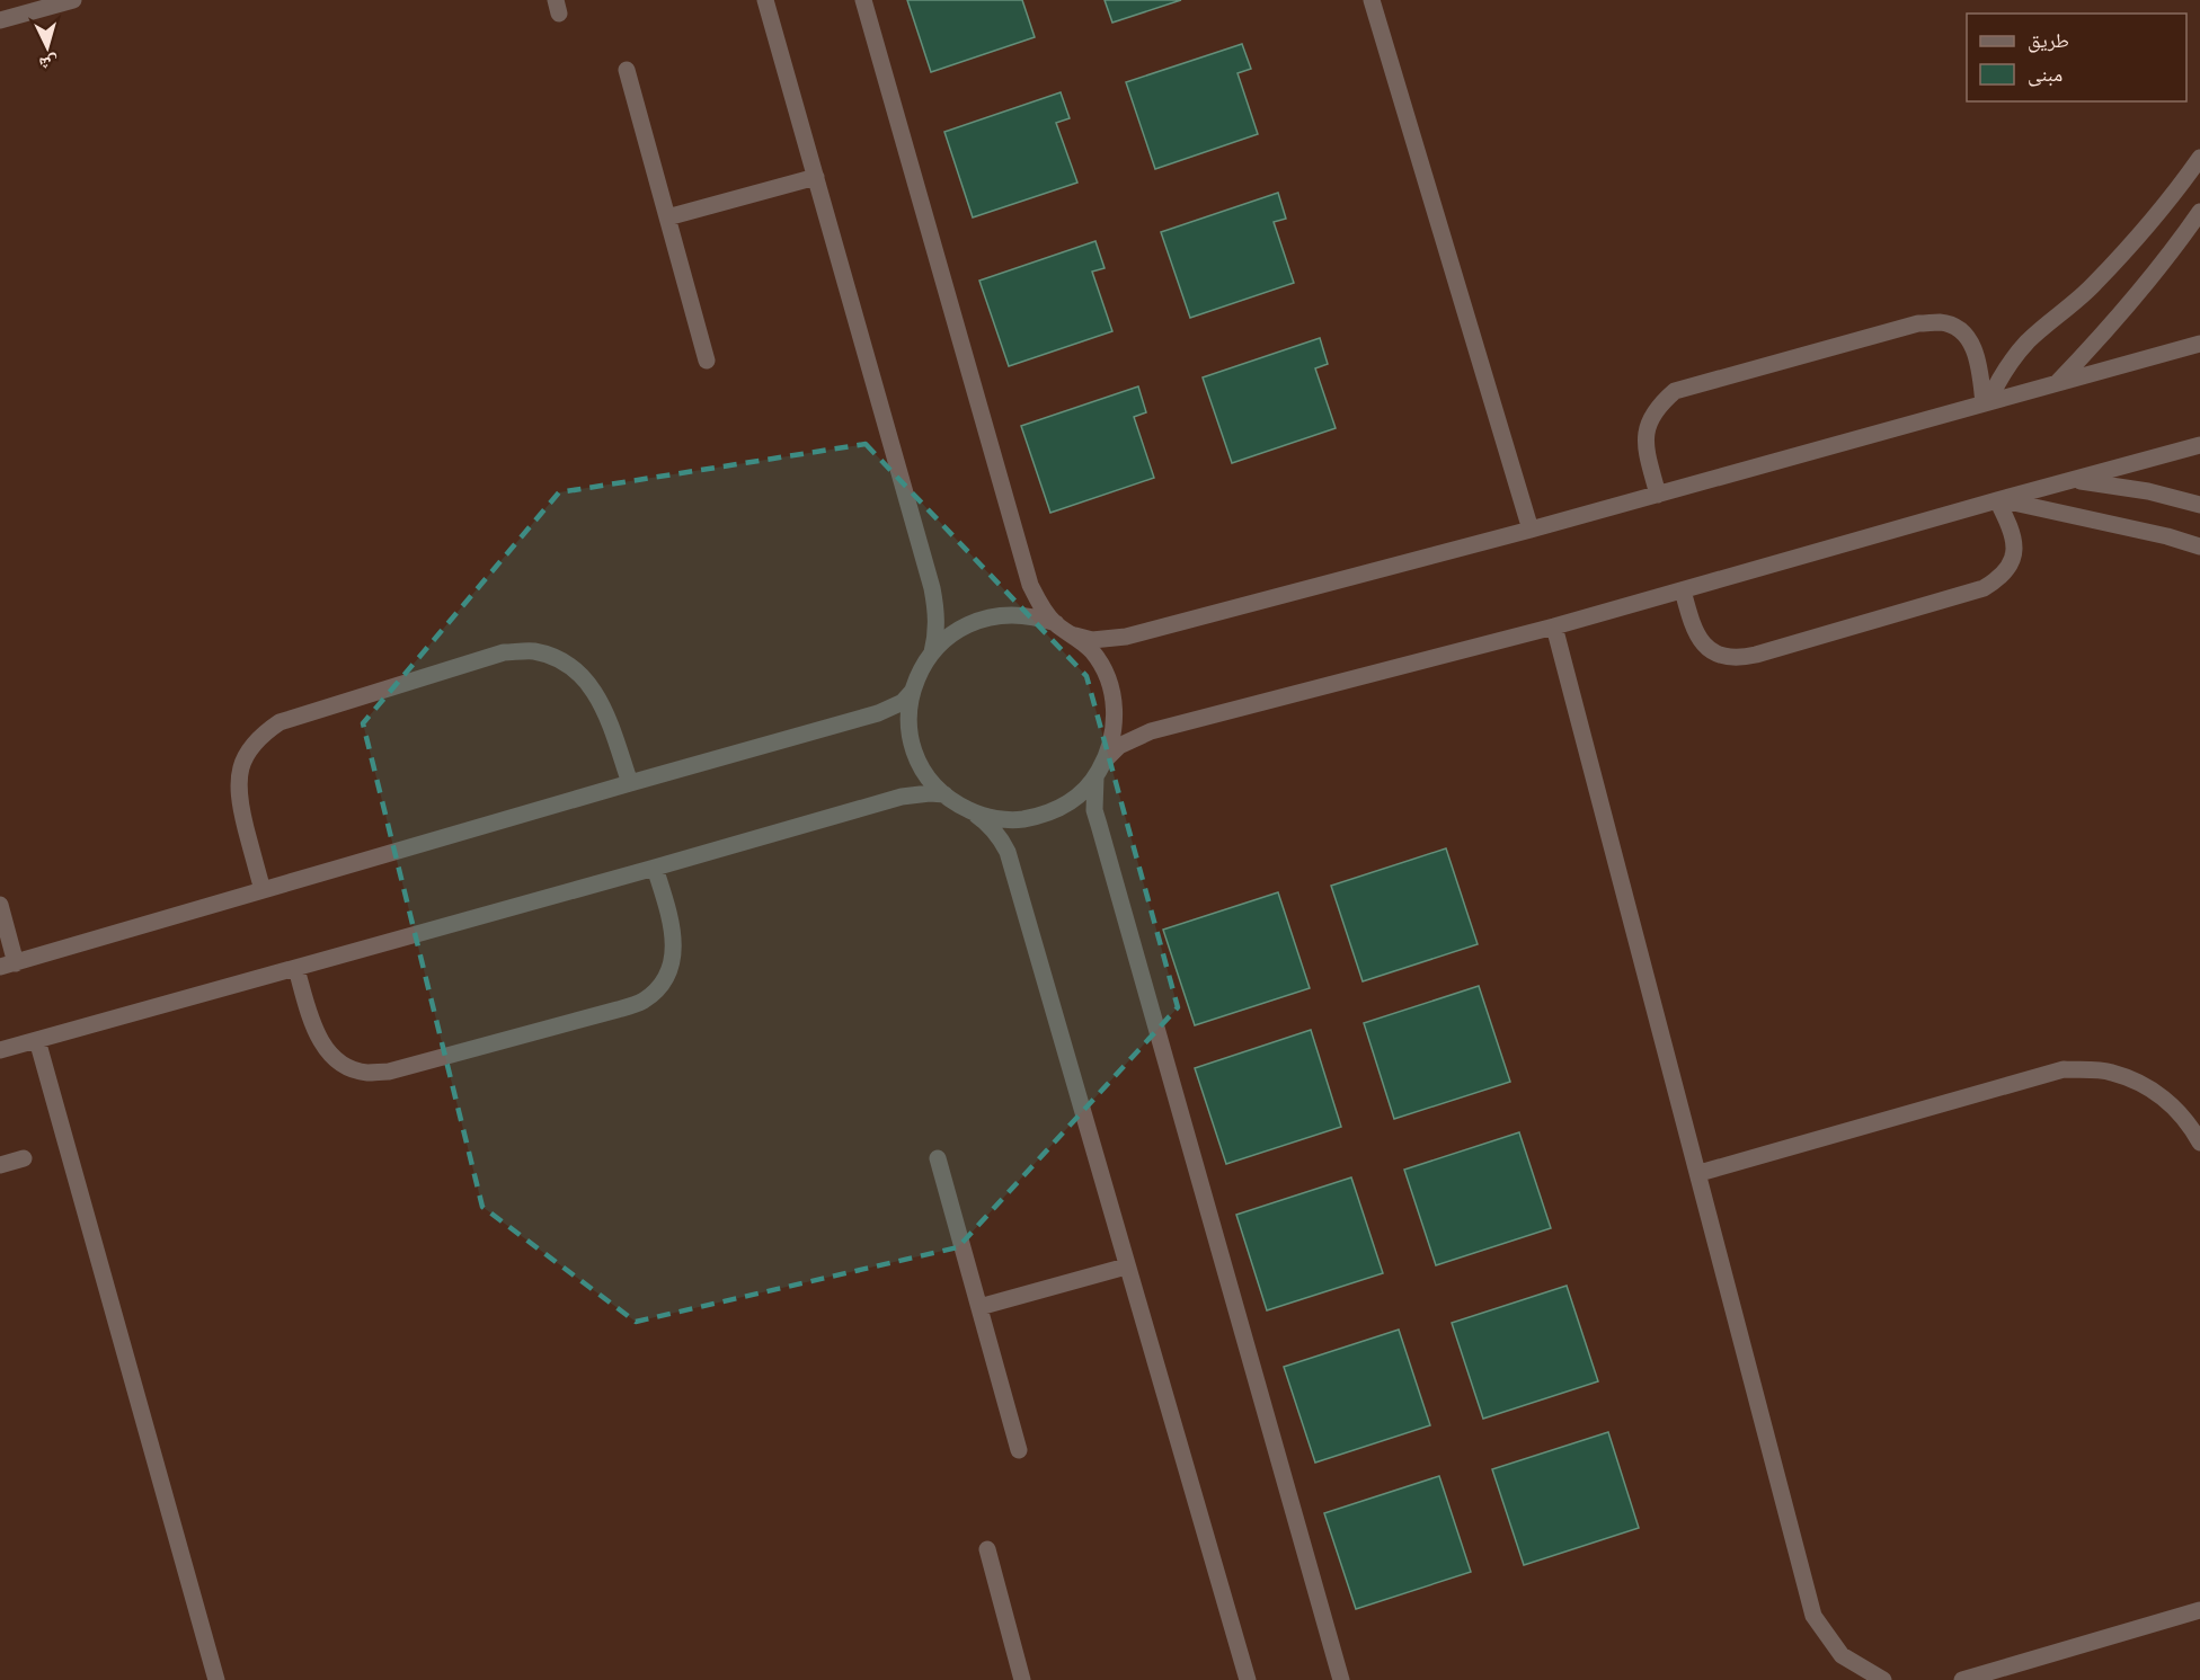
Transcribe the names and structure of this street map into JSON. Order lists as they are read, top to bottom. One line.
{"legend":["طريق","مبنى"],"north":"bottom"}
